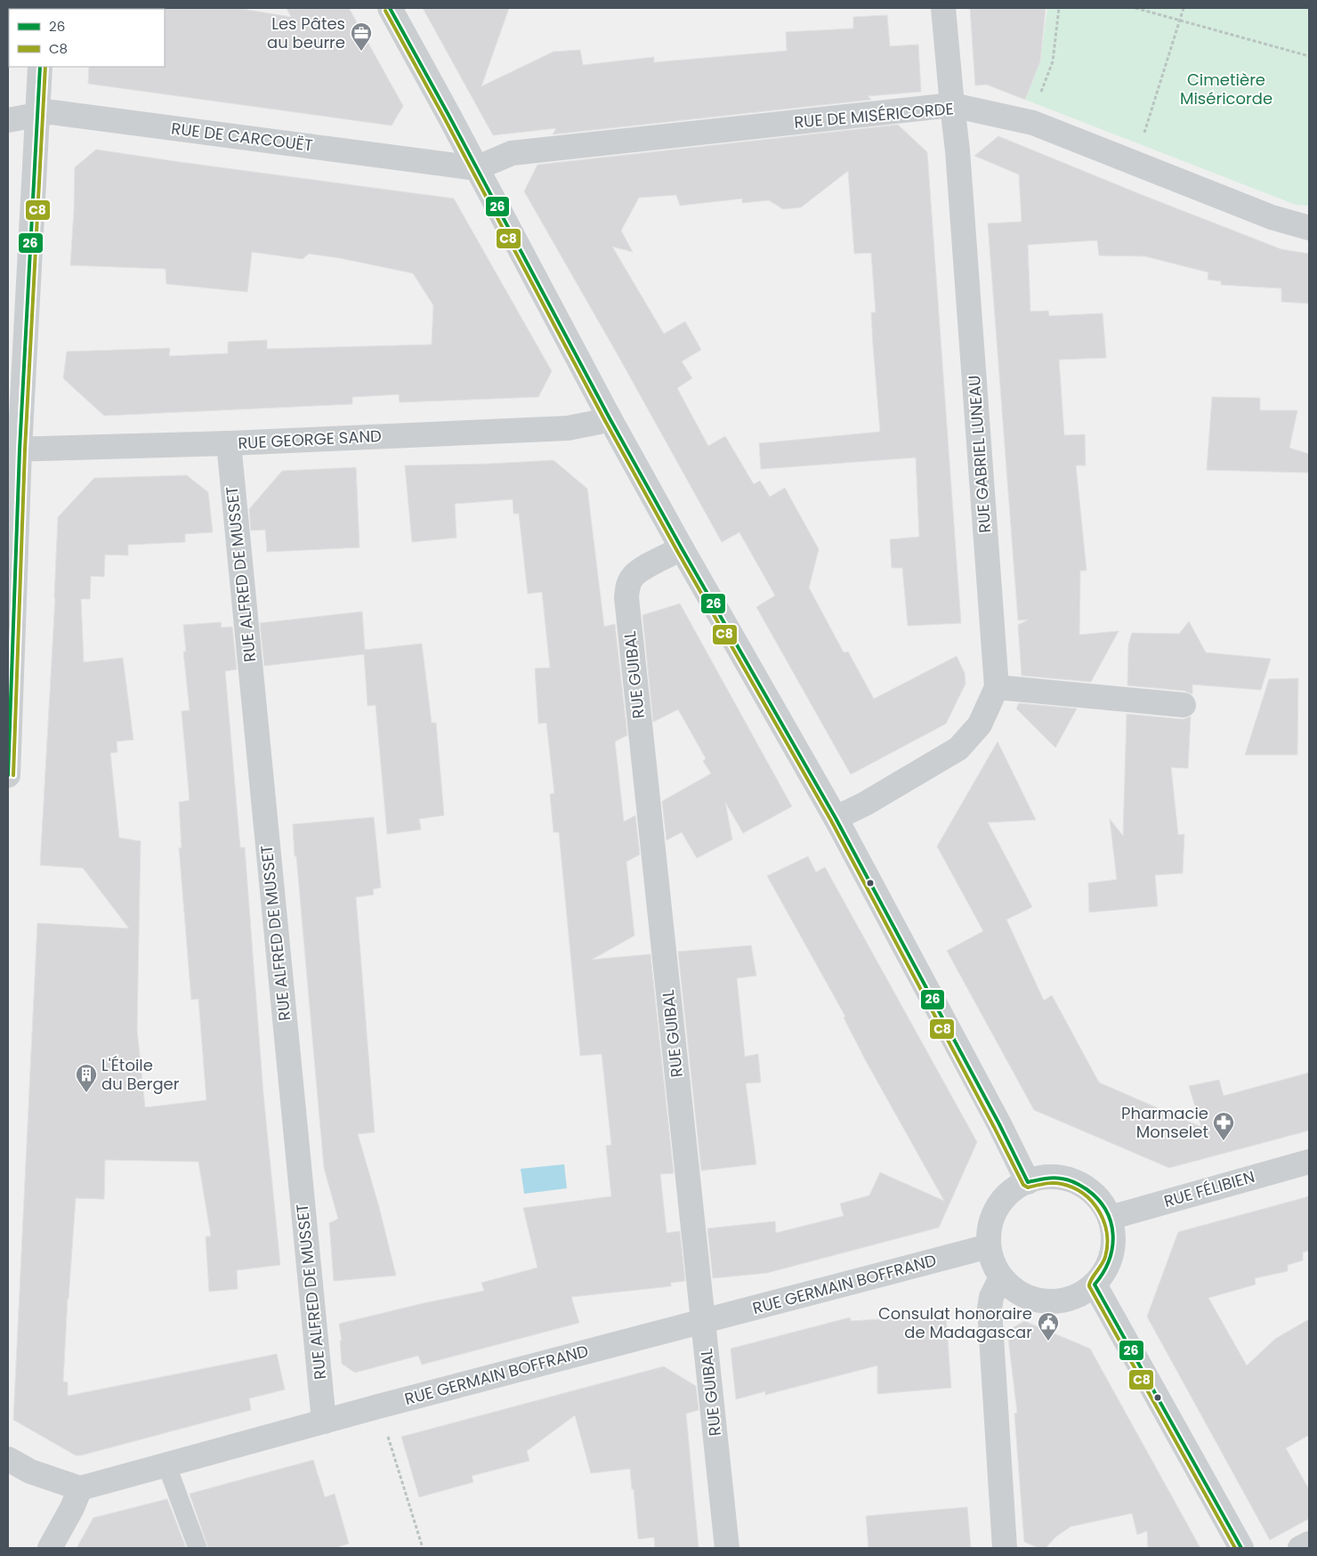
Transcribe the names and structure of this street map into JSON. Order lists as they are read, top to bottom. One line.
{"streets":{"street":["RUE DE MISÉRICORDE","RUE DE CARCOUËT","RUE GEORGE SAND","RUE GABRIEL LUNEAU","RUE ALFRED DE MUSSET","RUE GUIBAL","RUE FÉLIBIEN","RUE GERMAIN BOFFRAND"]},"crossings":[["RUE DE MISÉRICORDE","RUE DE CARCOUËT"],["RUE DE MISÉRICORDE","RUE GABRIEL LUNEAU"],["RUE GEORGE SAND","RUE ALFRED DE MUSSET"],["RUE ALFRED DE MUSSET","RUE GERMAIN BOFFRAND"],["RUE GUIBAL","RUE GERMAIN BOFFRAND"],["RUE FÉLIBIEN","RUE GERMAIN BOFFRAND"]],"parks":["Cimetière Miséricorde"],"places":{"office":["Les Pâtes au beurre"],"building":["L'Étoile du Berger"],"pharmacy":["Pharmacie Monselet"],"public building":["Consulat honoraire de Madagascar"]},"lines":["transit line 26","transit line C8"],"legend":["26","C8"]}
